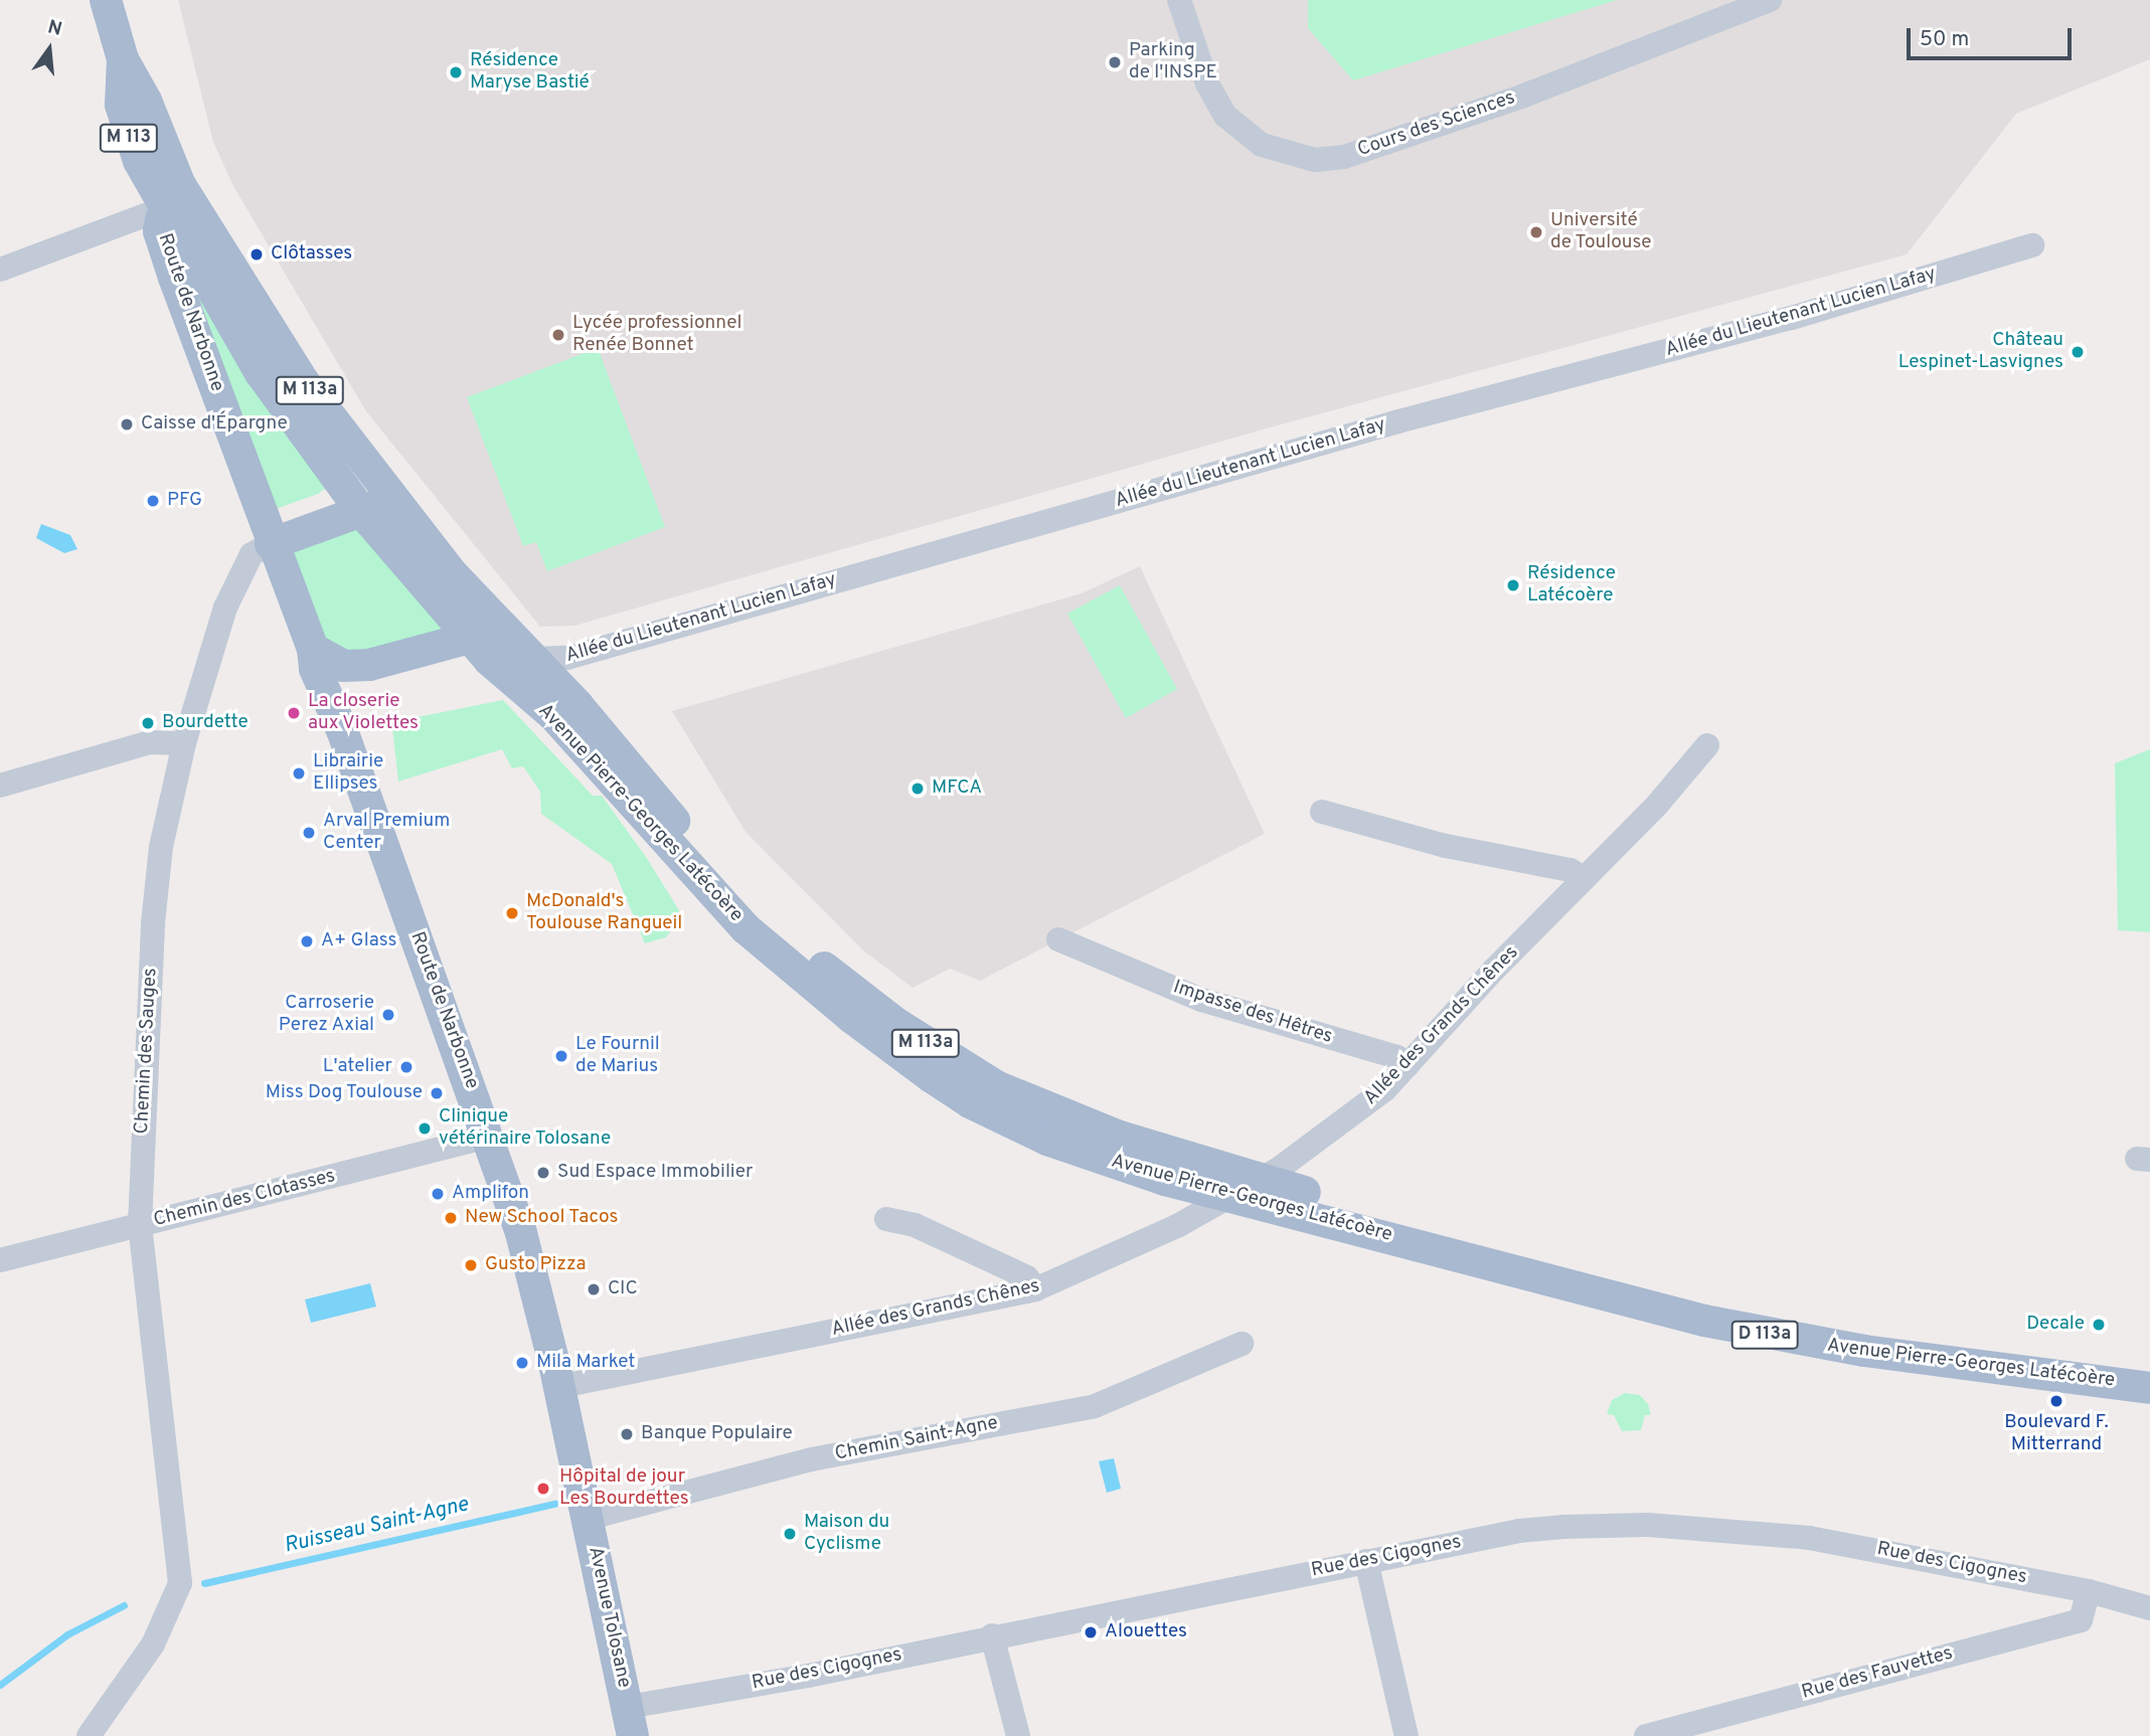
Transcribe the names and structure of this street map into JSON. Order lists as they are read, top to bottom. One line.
{"streets":{"main road":["M 113","Route de Narbonne","M 113a","Avenue Pierre-Georges Latécoère","D 113a","Avenue Tolosane"],"street":["Cours des Sciences","Allée du Lieutenant Lucien Lafay","Impasse des Hêtres","Allée des Grands Chênes","Chemin des Sauges","Chemin des Clotasses","Chemin Saint-Agne","Rue des Cigognes","Rue des Fauvettes"]},"crossings":[["Route de Narbonne","Avenue Pierre-Georges Latécoère"],["Route de Narbonne","Allée des Grands Chênes"],["Route de Narbonne","Chemin des Sauges"],["Route de Narbonne","Chemin des Clotasses"],["Route de Narbonne","Chemin Saint-Agne"],["Route de Narbonne","Avenue Tolosane"],["Allée du Lieutenant Lucien Lafay","Avenue Pierre-Georges Latécoère"],["Avenue Pierre-Georges Latécoère","Allée des Grands Chênes"],["Impasse des Hêtres","Allée des Grands Chênes"],["Chemin des Sauges","Chemin des Clotasses"],["Chemin Saint-Agne","Avenue Tolosane"],["Rue des Cigognes","Avenue Tolosane"],["Rue des Cigognes","Rue des Fauvettes"]],"water":["Ruisseau Saint-Agne"],"places":["Parking de l'INSPE","Résidence Maryse Bastié","Université de Toulouse","Clôtasses","Lycée professionnel Renée Bonnet","Château Lespinet-Lasvignes","Caisse d'Épargne","PFG","Résidence Latécoère","La closerie aux Violettes","Bourdette","Librairie Ellipses","MFCA","Arval Premium Center","McDonald's Toulouse Rangueil","A+ Glass","Carroserie Perez Axial","Le Fournil de Marius","L'atelier","Miss Dog Toulouse","Clinique vétérinaire Tolosane","Sud Espace Immobilier","Amplifon","New School Tacos","Gusto Pizza","CIC","Decale","Mila Market","Boulevard F. Mitterrand","Banque Populaire","Hôpital de jour Les Bourdettes","Maison du Cyclisme","Alouettes"],"scale_bar":"50 m","north":"top"}
